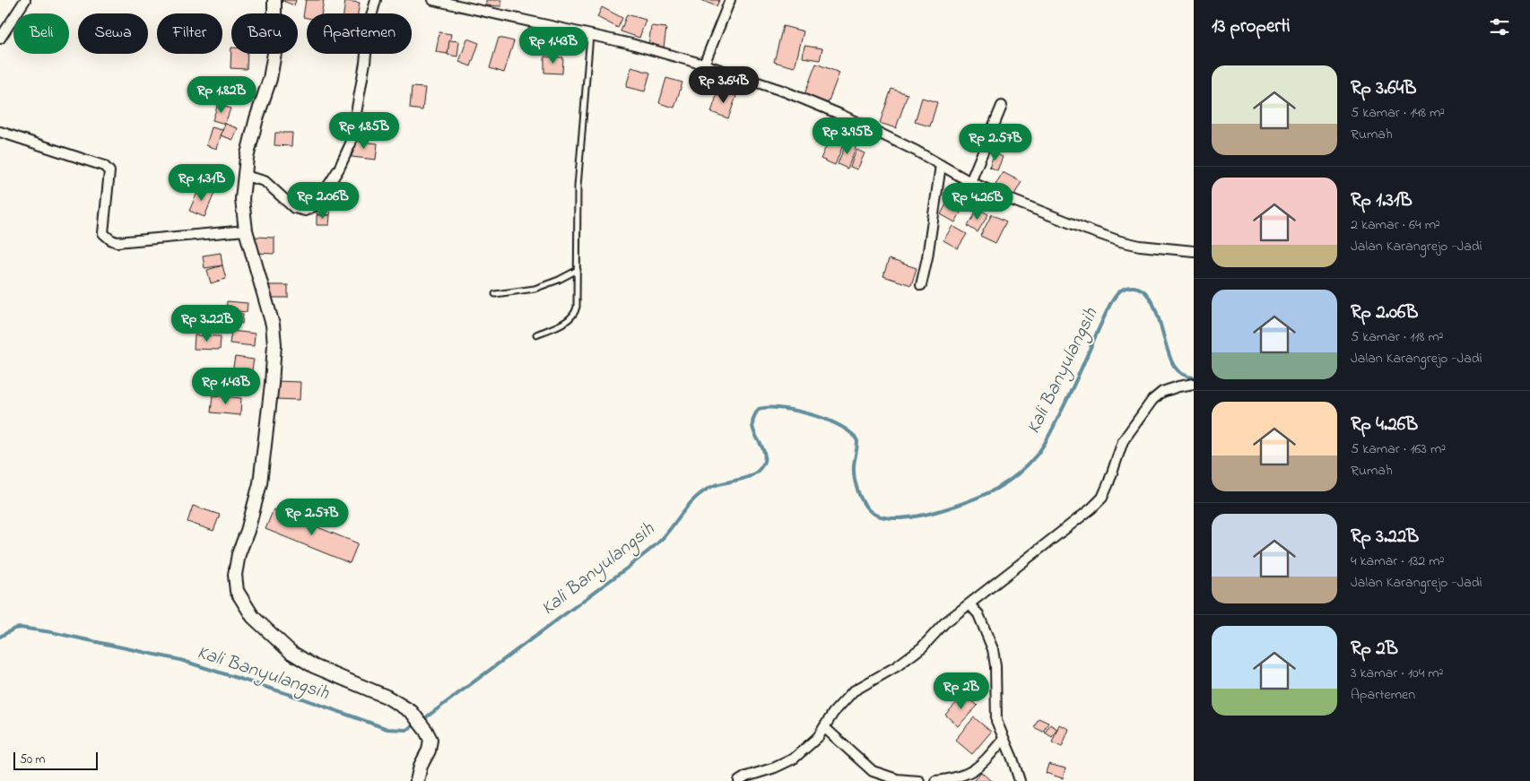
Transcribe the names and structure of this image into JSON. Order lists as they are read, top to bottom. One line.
{"water":["Kali Banyulangsih"],"scale_bar":"50 m","page":{"heading":"13 properti","chip":["Beli","Sewa","Filter","Baru","Apartemen"],"price":["Rp 1.43B","Rp 3.64B","Rp 1.82B","Rp 1.85B","Rp 3.95B","Rp 2.57B","Rp 1.31B","Rp 2.06B","Rp 4.26B","Rp 3.22B","Rp 1.43B","Rp 2.57B","Rp 2B"],"list":[{"name":"Rp 3.64B","note":"5 kamar · 148 m² · Rumah"},{"name":"Rp 1.31B","note":"2 kamar · 64 m² · Jalan Karangrejo -Jadi"},{"name":"Rp 2.06B","note":"5 kamar · 118 m² · Jalan Karangrejo -Jadi"},{"name":"Rp 4.26B","note":"5 kamar · 163 m² · Rumah"},{"name":"Rp 3.22B","note":"4 kamar · 132 m² · Jalan Karangrejo -Jadi"},{"name":"Rp 2B","note":"3 kamar · 104 m² · Apartemen"}],"scale":"50 m"}}
